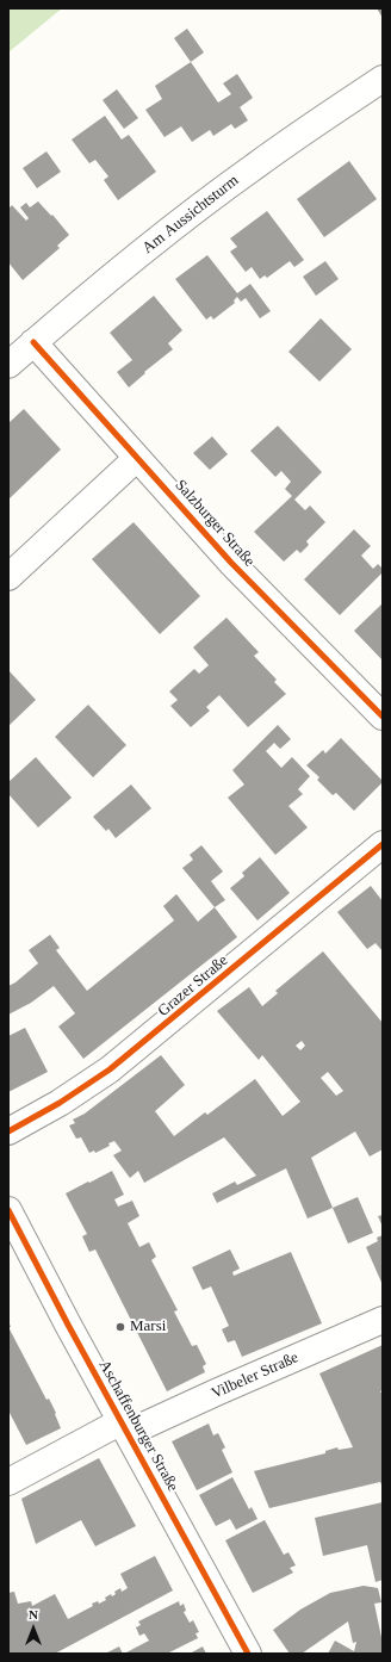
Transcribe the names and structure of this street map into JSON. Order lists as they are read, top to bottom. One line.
{"streets":{"street":["Am Aussichtsturm","Salzburger Straße","Grazer Straße","Vilbeler Straße","Aschaffenburger Straße"]},"crossings":[["Am Aussichtsturm","Salzburger Straße"],["Vilbeler Straße","Aschaffenburger Straße"]],"places":["Marsi"],"north":"top"}
